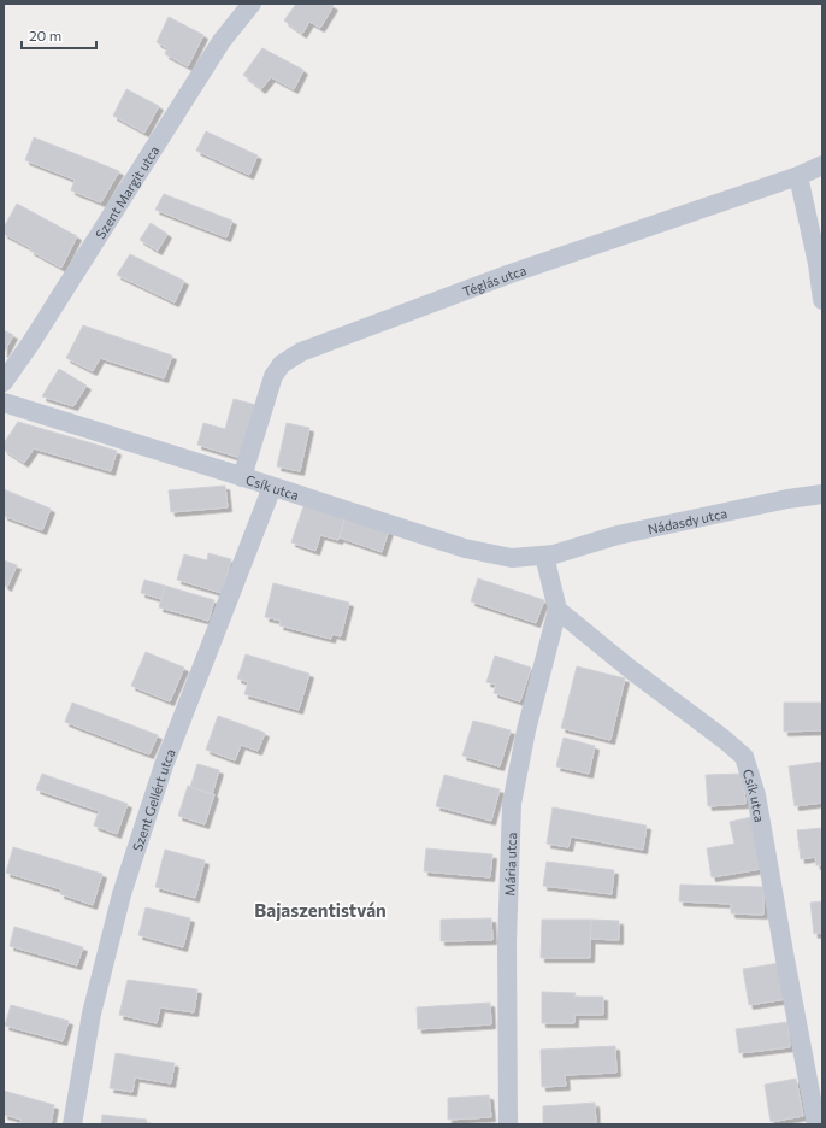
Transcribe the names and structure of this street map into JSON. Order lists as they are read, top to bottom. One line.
{"streets":{"street":["Szent Margit utca","Téglás utca","Csík utca","Nádasdy utca","Szent Gellért utca","Mária utca"]},"crossings":[["Téglás utca","Csík utca"],["Csík utca","Nádasdy utca"],["Csík utca","Szent Gellért utca"],["Csík utca","Mária utca"]],"districts":["Bajaszentistván"],"scale_bar":"20 m"}
